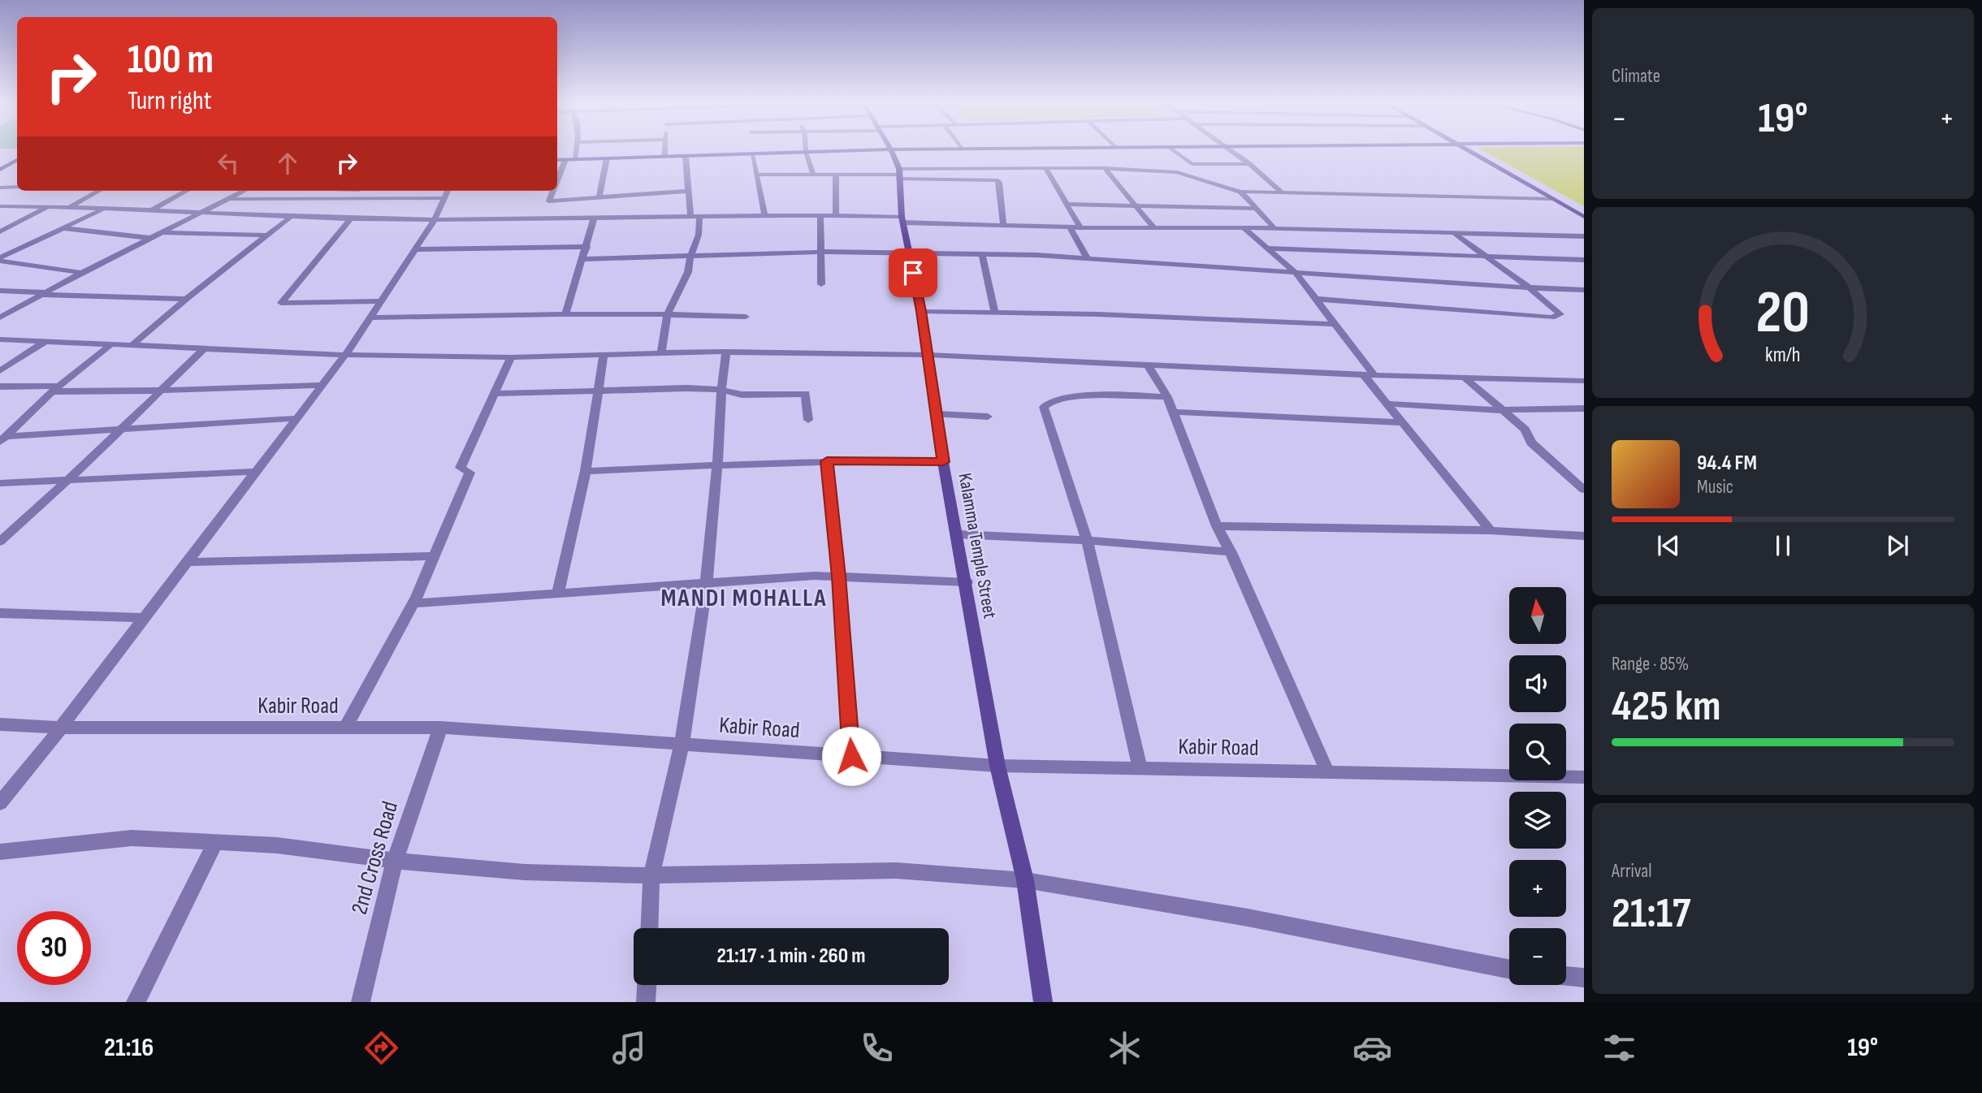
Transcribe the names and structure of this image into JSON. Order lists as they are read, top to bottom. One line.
{"streets":{"street":["Kalamma Temple Street","Kabir Road","2nd Cross Road"]},"crossings":[["Kalamma Temple Street","Kabir Road"],["Kabir Road","2nd Cross Road"]],"districts":["MANDI MOHALLA"],"north":"top","page":{"tile":["Climate",["Range · 85%","425 km"],["Arrival","21:17"]],"turn":["100 m","Turn right"],"heat":["−","19°","+"],"song":["94.4 FM","Music"],"map_buttons":["+","−"],"limit":"30","trip":"21:17 · 1 min · 260 m","tabs":["21:16","19°"],"gauge":["20","km/h"]}}
